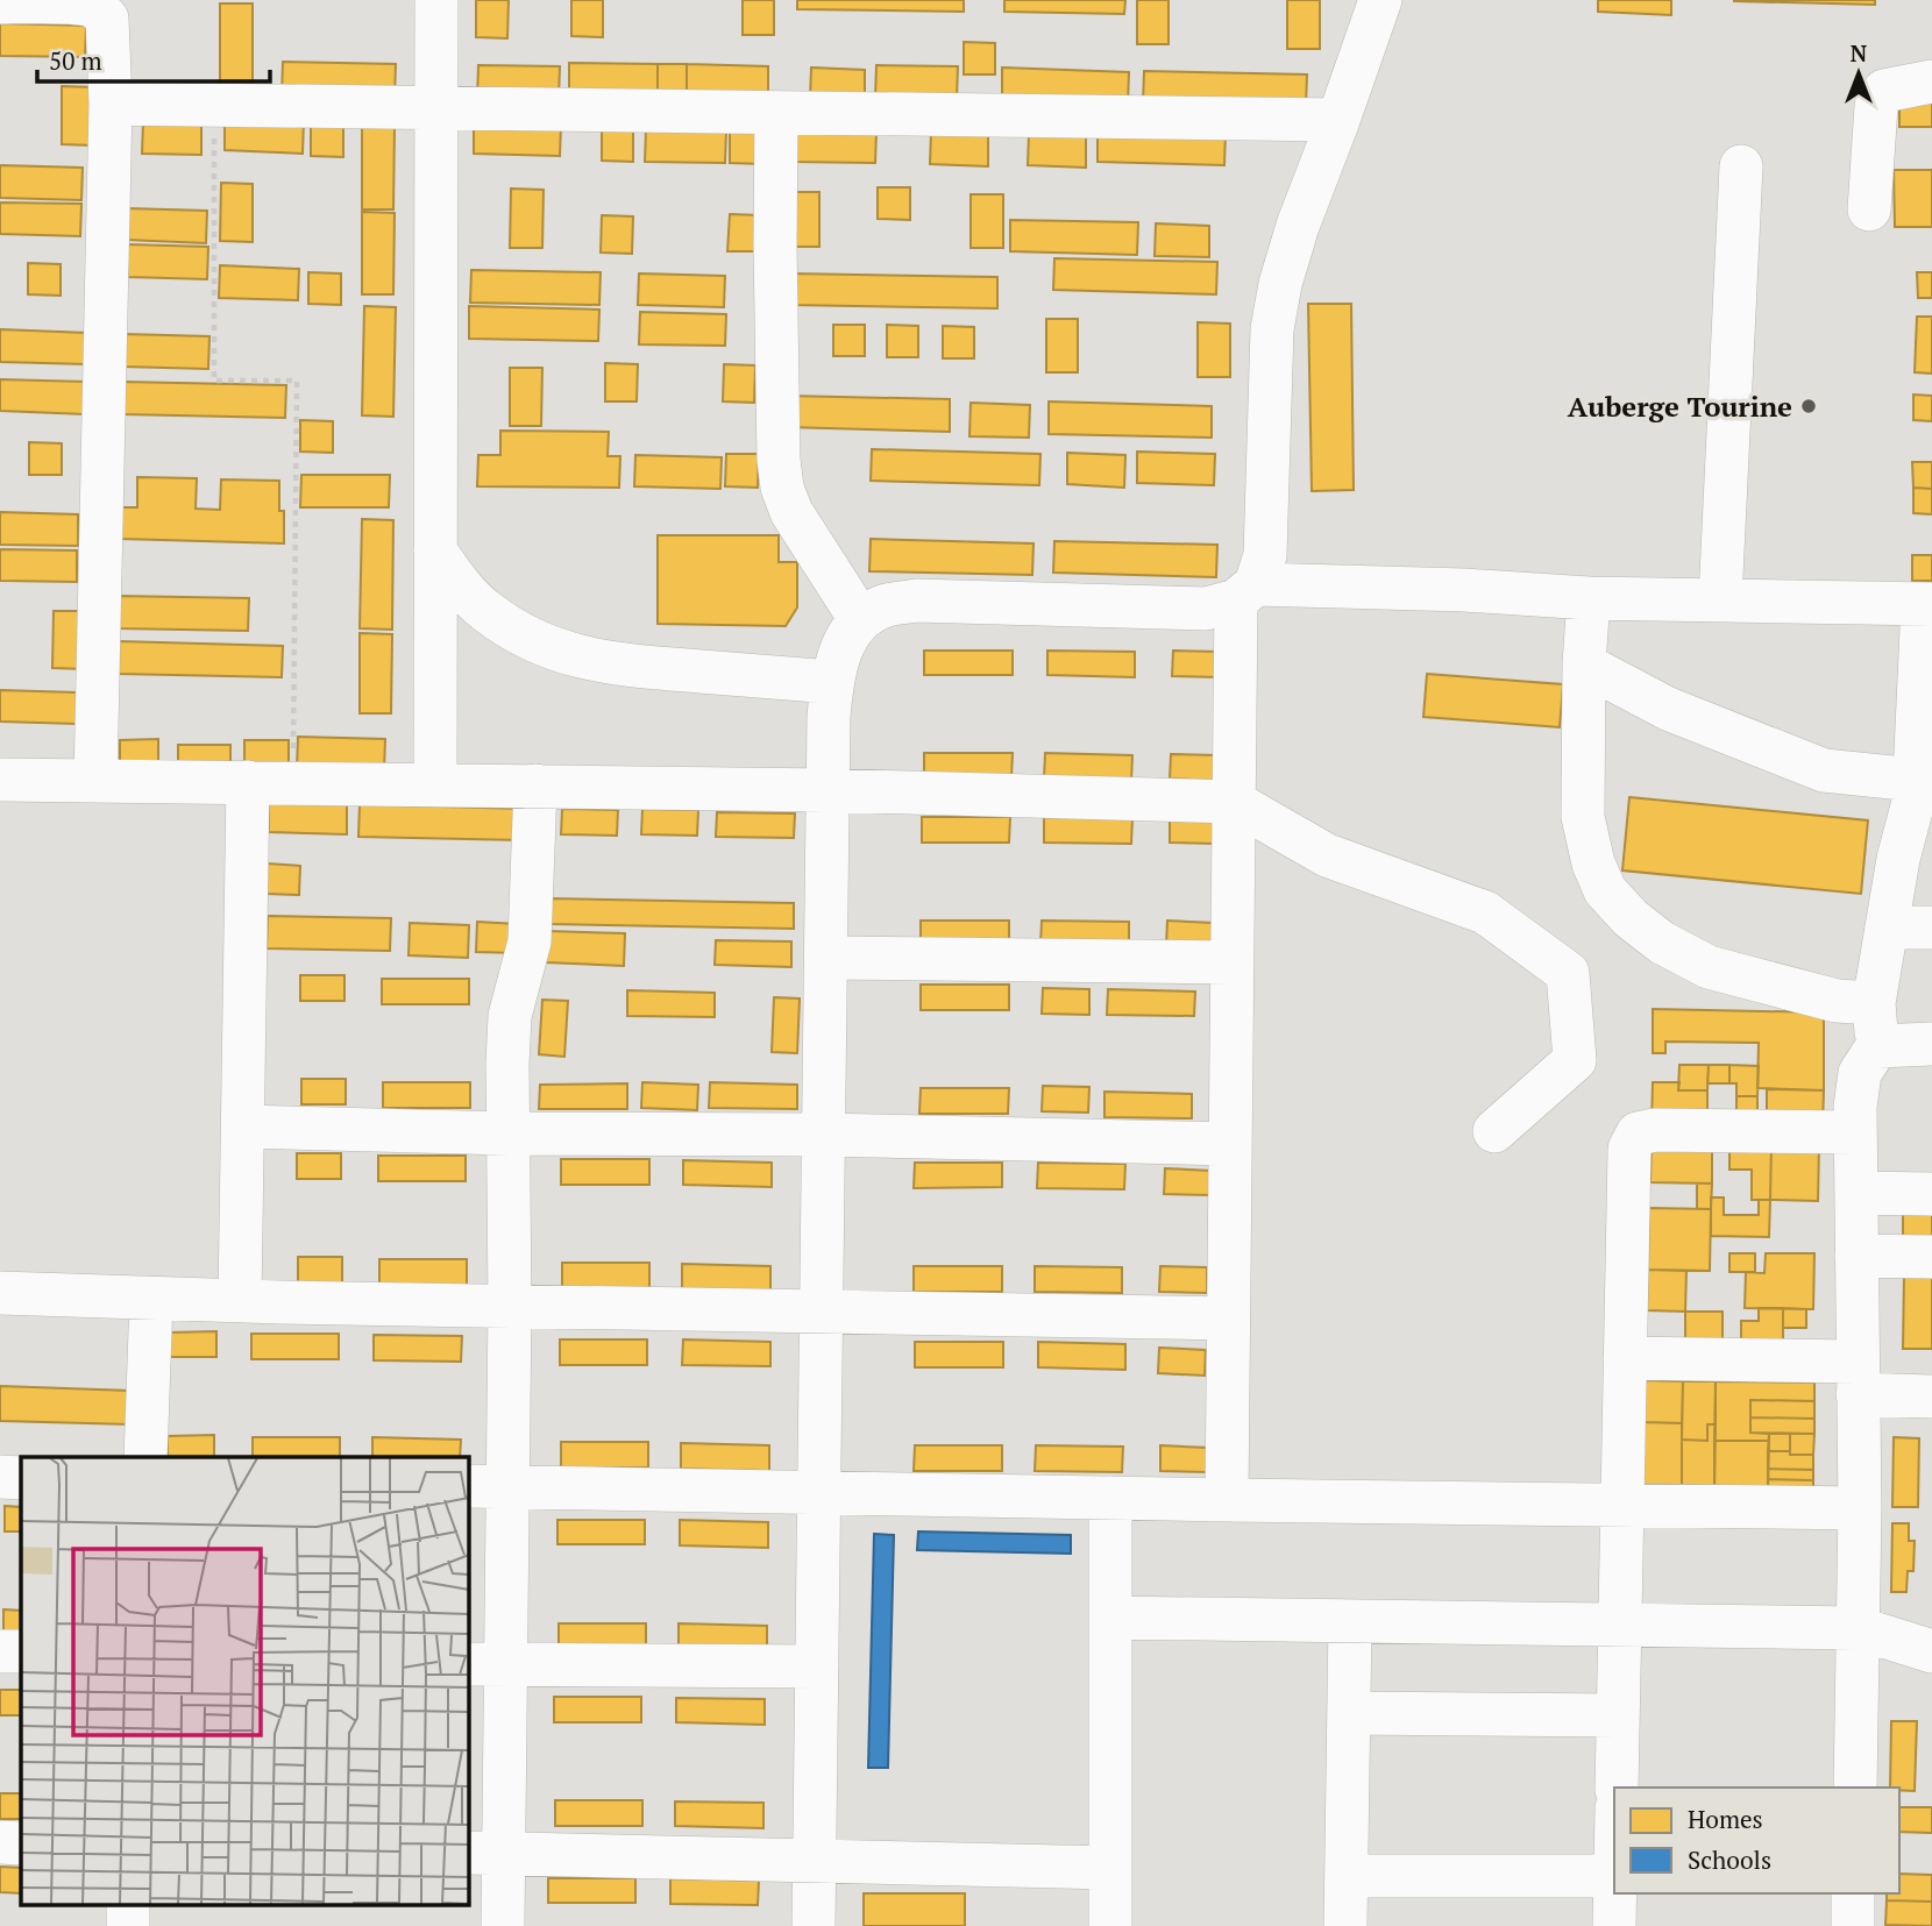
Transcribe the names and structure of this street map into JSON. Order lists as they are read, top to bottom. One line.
{"places":["Auberge Tourine"],"legend":["Homes","Schools"],"scale_bar":"50 m","north":"top"}
